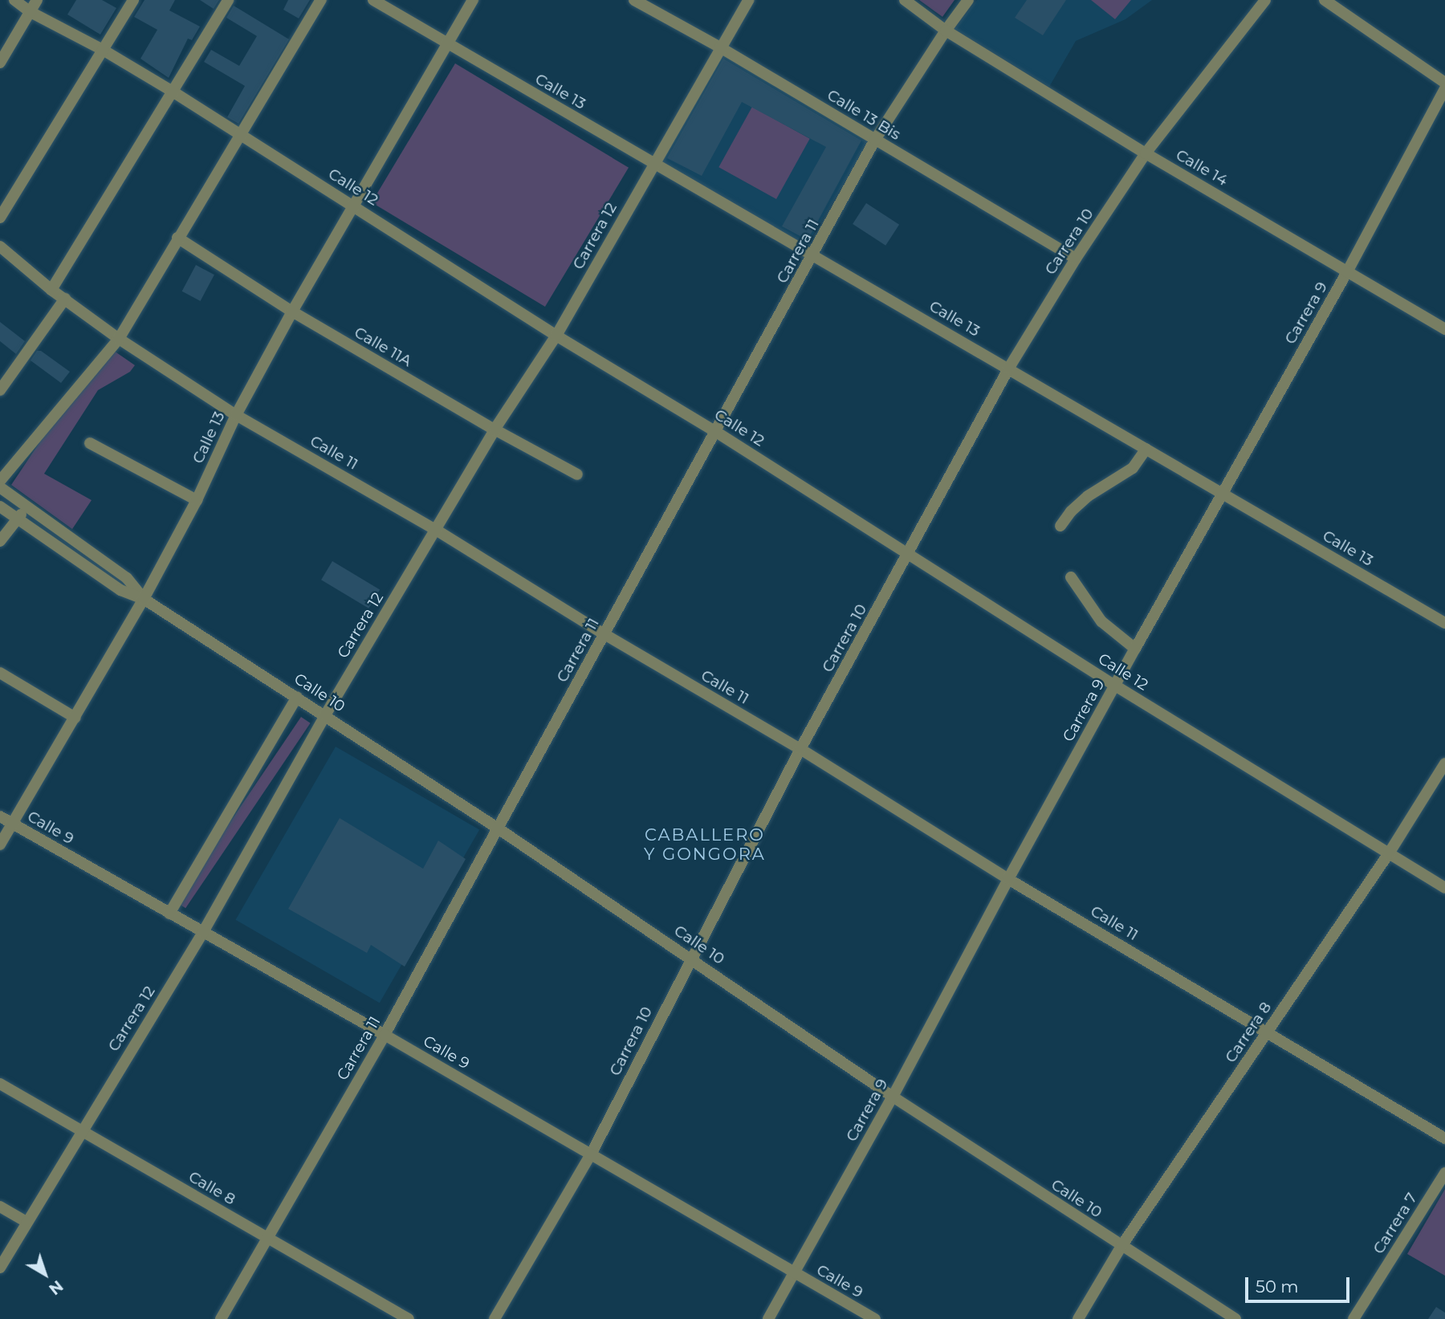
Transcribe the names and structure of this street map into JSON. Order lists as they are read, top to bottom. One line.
{"streets":{"street":["Calle 13","Calle 13 Bis","Calle 14","Calle 12","Carrera 12","Carrera 10","Carrera 11","Carrera 9","Calle 11A","Calle 11","Calle 10","Calle 9","Carrera 8","Calle 8","Carrera 7"]},"crossings":[["Calle 13","Calle 12"],["Calle 13","Carrera 12"],["Calle 13","Carrera 10"],["Calle 13","Carrera 11"],["Calle 13","Carrera 9"],["Calle 13","Calle 11A"],["Calle 13","Calle 11"],["Calle 13","Calle 10"],["Calle 13","Calle 9"],["Calle 13 Bis","Carrera 12"],["Calle 13 Bis","Carrera 10"],["Calle 13 Bis","Carrera 11"],["Calle 14","Carrera 10"],["Calle 14","Carrera 11"],["Calle 14","Carrera 9"],["Calle 12","Carrera 12"],["Calle 12","Carrera 10"],["Calle 12","Carrera 11"],["Calle 12","Carrera 9"],["Calle 12","Carrera 8"],["Carrera 12","Calle 11A"],["Carrera 12","Calle 11"],["Carrera 12","Calle 10"],["Carrera 12","Calle 9"],["Carrera 12","Calle 8"],["Carrera 10","Calle 11"],["Carrera 10","Calle 10"],["Carrera 10","Calle 9"],["Carrera 11","Calle 11"],["Carrera 11","Calle 10"],["Carrera 11","Calle 9"],["Carrera 11","Calle 8"],["Carrera 9","Calle 11"],["Carrera 9","Calle 10"],["Carrera 9","Calle 9"],["Calle 11","Carrera 8"],["Calle 10","Carrera 8"]],"districts":["CABALLERO Y GONGORA"],"scale_bar":"50 m","north":"bottom right"}
